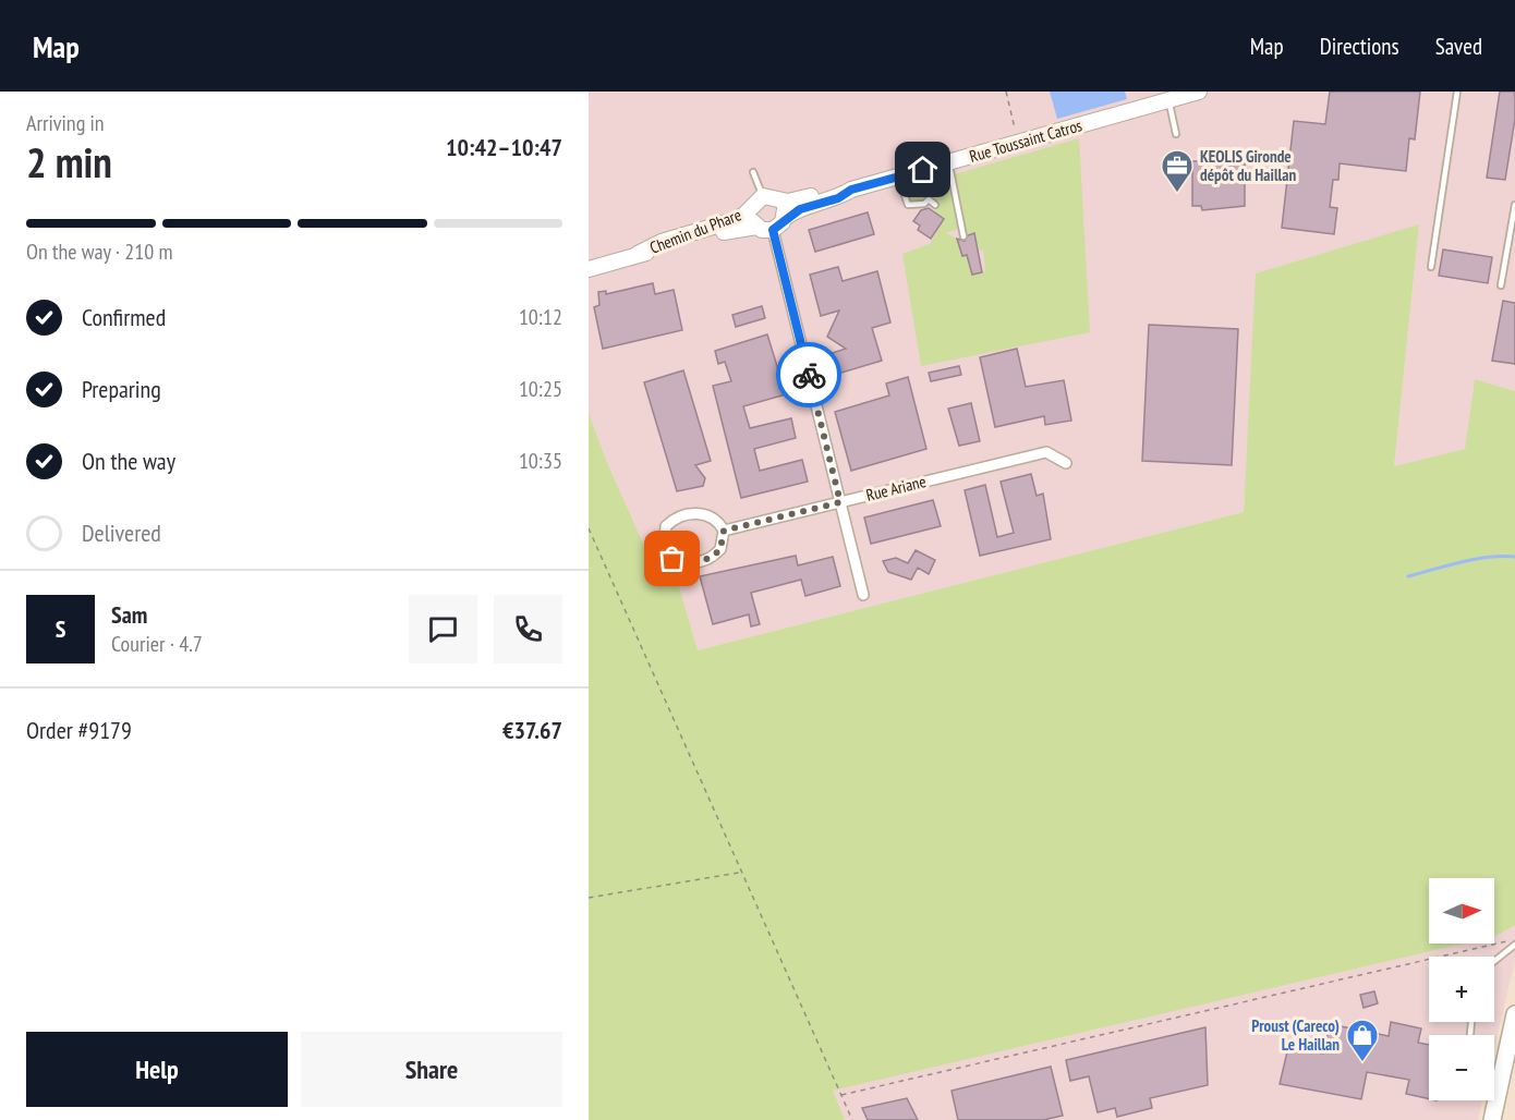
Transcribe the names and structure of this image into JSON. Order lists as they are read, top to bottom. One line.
{"streets":{"street":["Rue Toussaint Catros","Chemin du Phare","Rue Ariane"]},"crossings":[["Rue Toussaint Catros","Chemin du Phare"]],"places":{"office":["KEOLIS Gironde dépôt du Haillan"],"shop":["Proust (Careco) Le Haillan"]},"north":"right","page":{"header":"Map","nav":["Map","Directions","Saved"],"heading":["2 min","Arriving in","10:42–10:47"],"panel":["Sam","Courier · 4.7","Order #9179","€37.67"],"bar":"On the way · 210 m","list":[["Confirmed","10:12"],["Preparing","10:25"],["On the way","10:35"],"Delivered"],"round":"S","map_buttons":["+","−"],"buttons":["Help","Share"]}}
